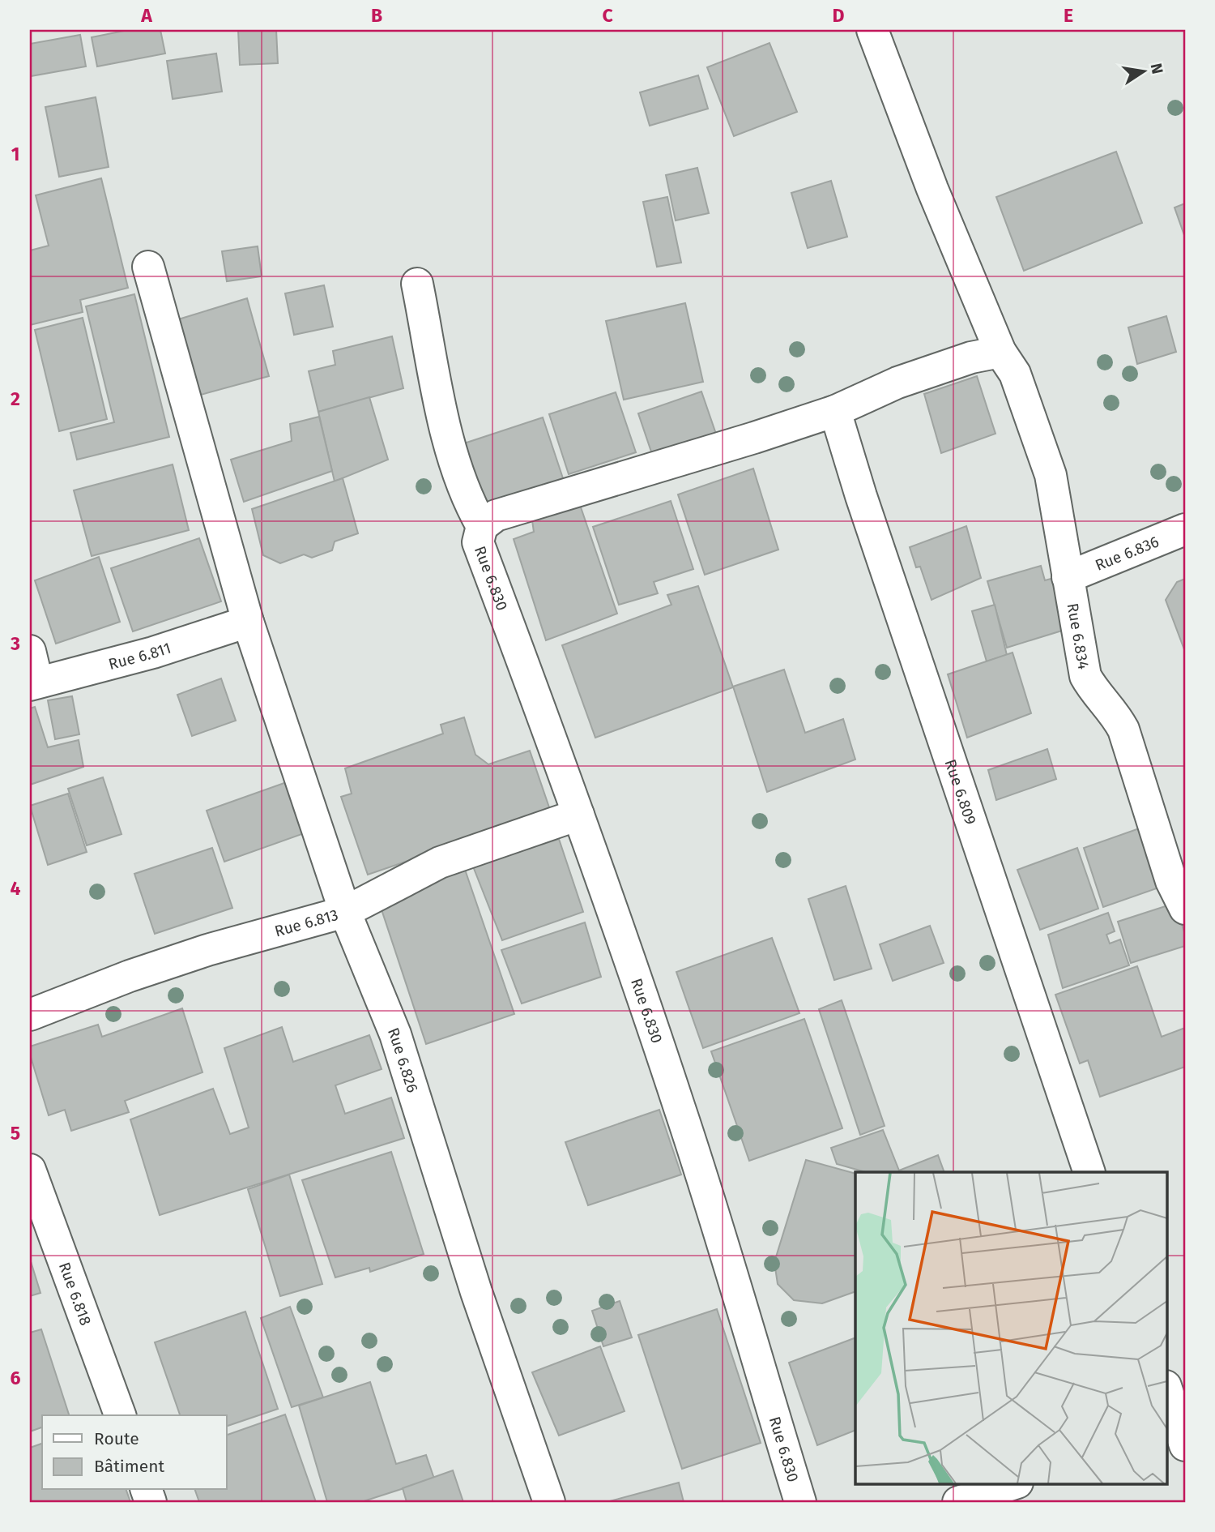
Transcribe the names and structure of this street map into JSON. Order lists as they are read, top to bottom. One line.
{"streets":{"street":["Rue 6.836","Rue 6.830","Rue 6.834","Rue 6.811","Rue 6.809","Rue 6.813","Rue 6.826","Rue 6.818"]},"crossings":[["Rue 6.836","Rue 6.834"],["Rue 6.830","Rue 6.813"],["Rue 6.811","Rue 6.826"],["Rue 6.813","Rue 6.826"]],"legend":["Route","Bâtiment"],"north":"right","grid":{"columns":["A","B","C","D","E"],"rows":["1","2","3","4","5","6"]}}
